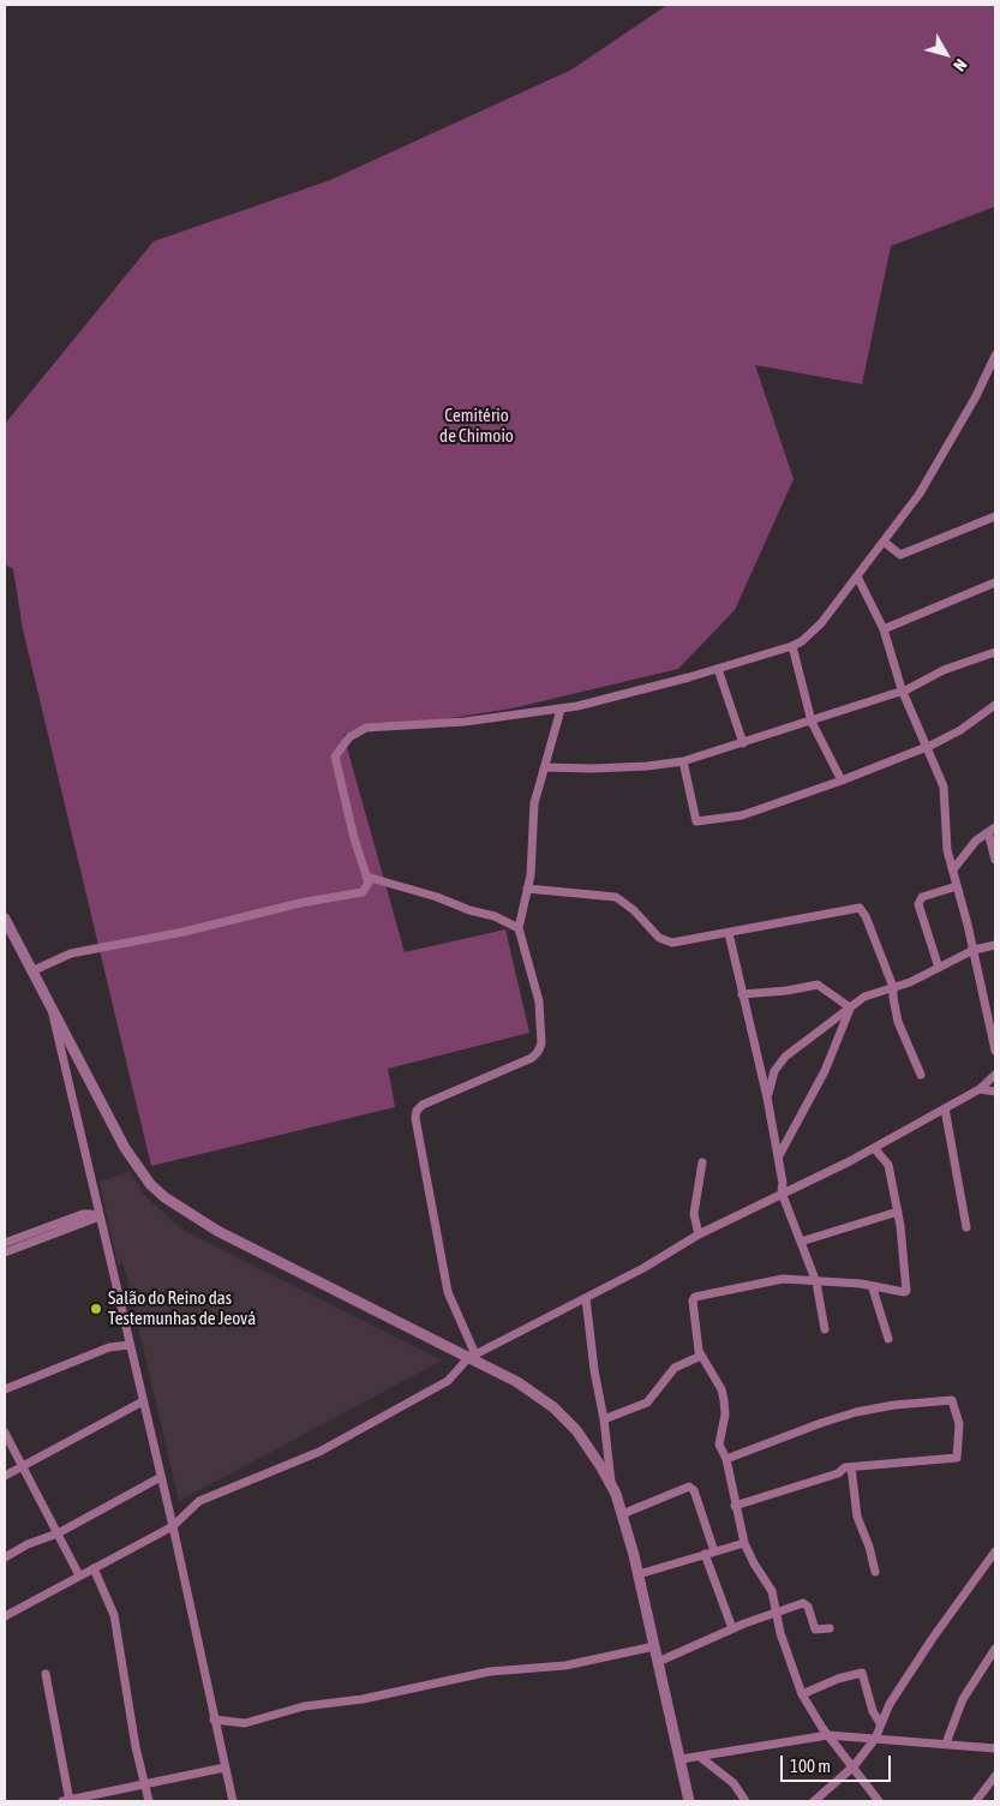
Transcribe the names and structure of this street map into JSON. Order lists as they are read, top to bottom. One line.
{"parks":["Cemitério de Chimoio"],"places":["Salão do Reino das Testemunhas de Jeová"],"scale_bar":"100 m","north":"bottom right"}
